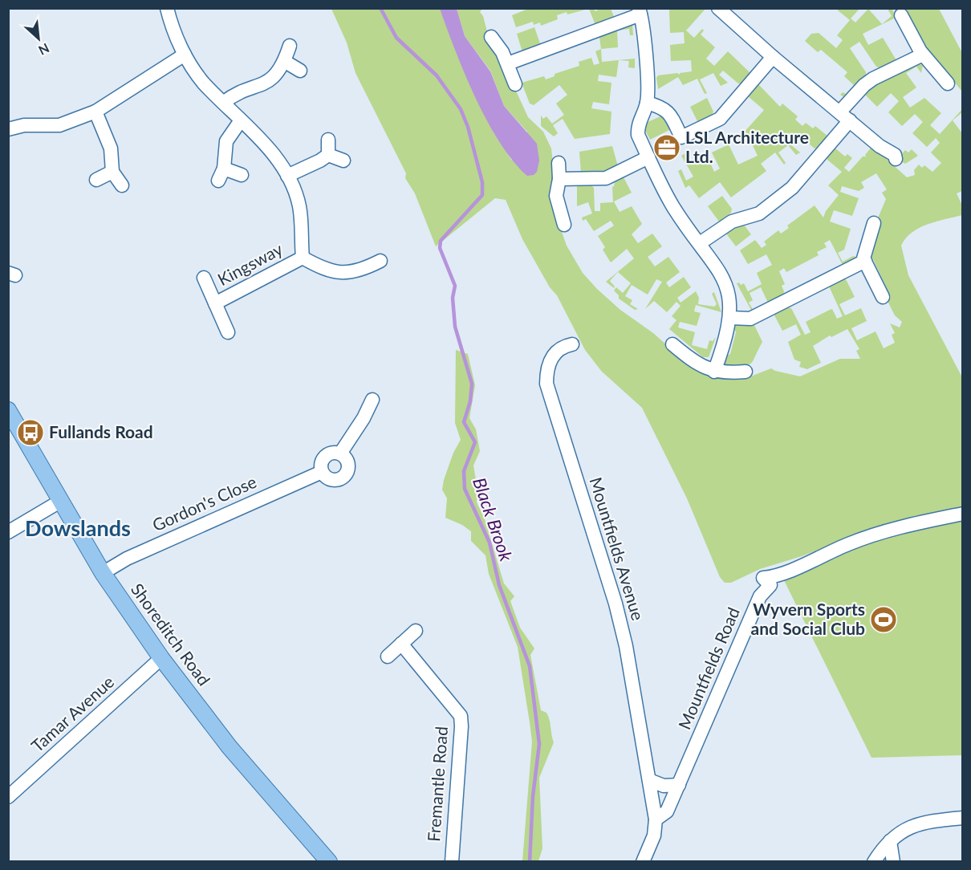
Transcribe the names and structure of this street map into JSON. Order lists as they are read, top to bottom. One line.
{"streets":{"main road":["Shoreditch Road"],"street":["Kingsway","Gordon's Close","Mountfields Avenue","Mountfields Road","Tamar Avenue","Fremantle Road"]},"crossings":[["Gordon's Close","Shoreditch Road"],["Mountfields Avenue","Mountfields Road"],["Shoreditch Road","Tamar Avenue"]],"districts":["Dowslands"],"water":["Black Brook"],"places":{"office":["LSL Architecture Ltd."],"bus stop":["Fullands Road"],"sports":["Wyvern Sports and Social Club"]},"north":"bottom right"}
